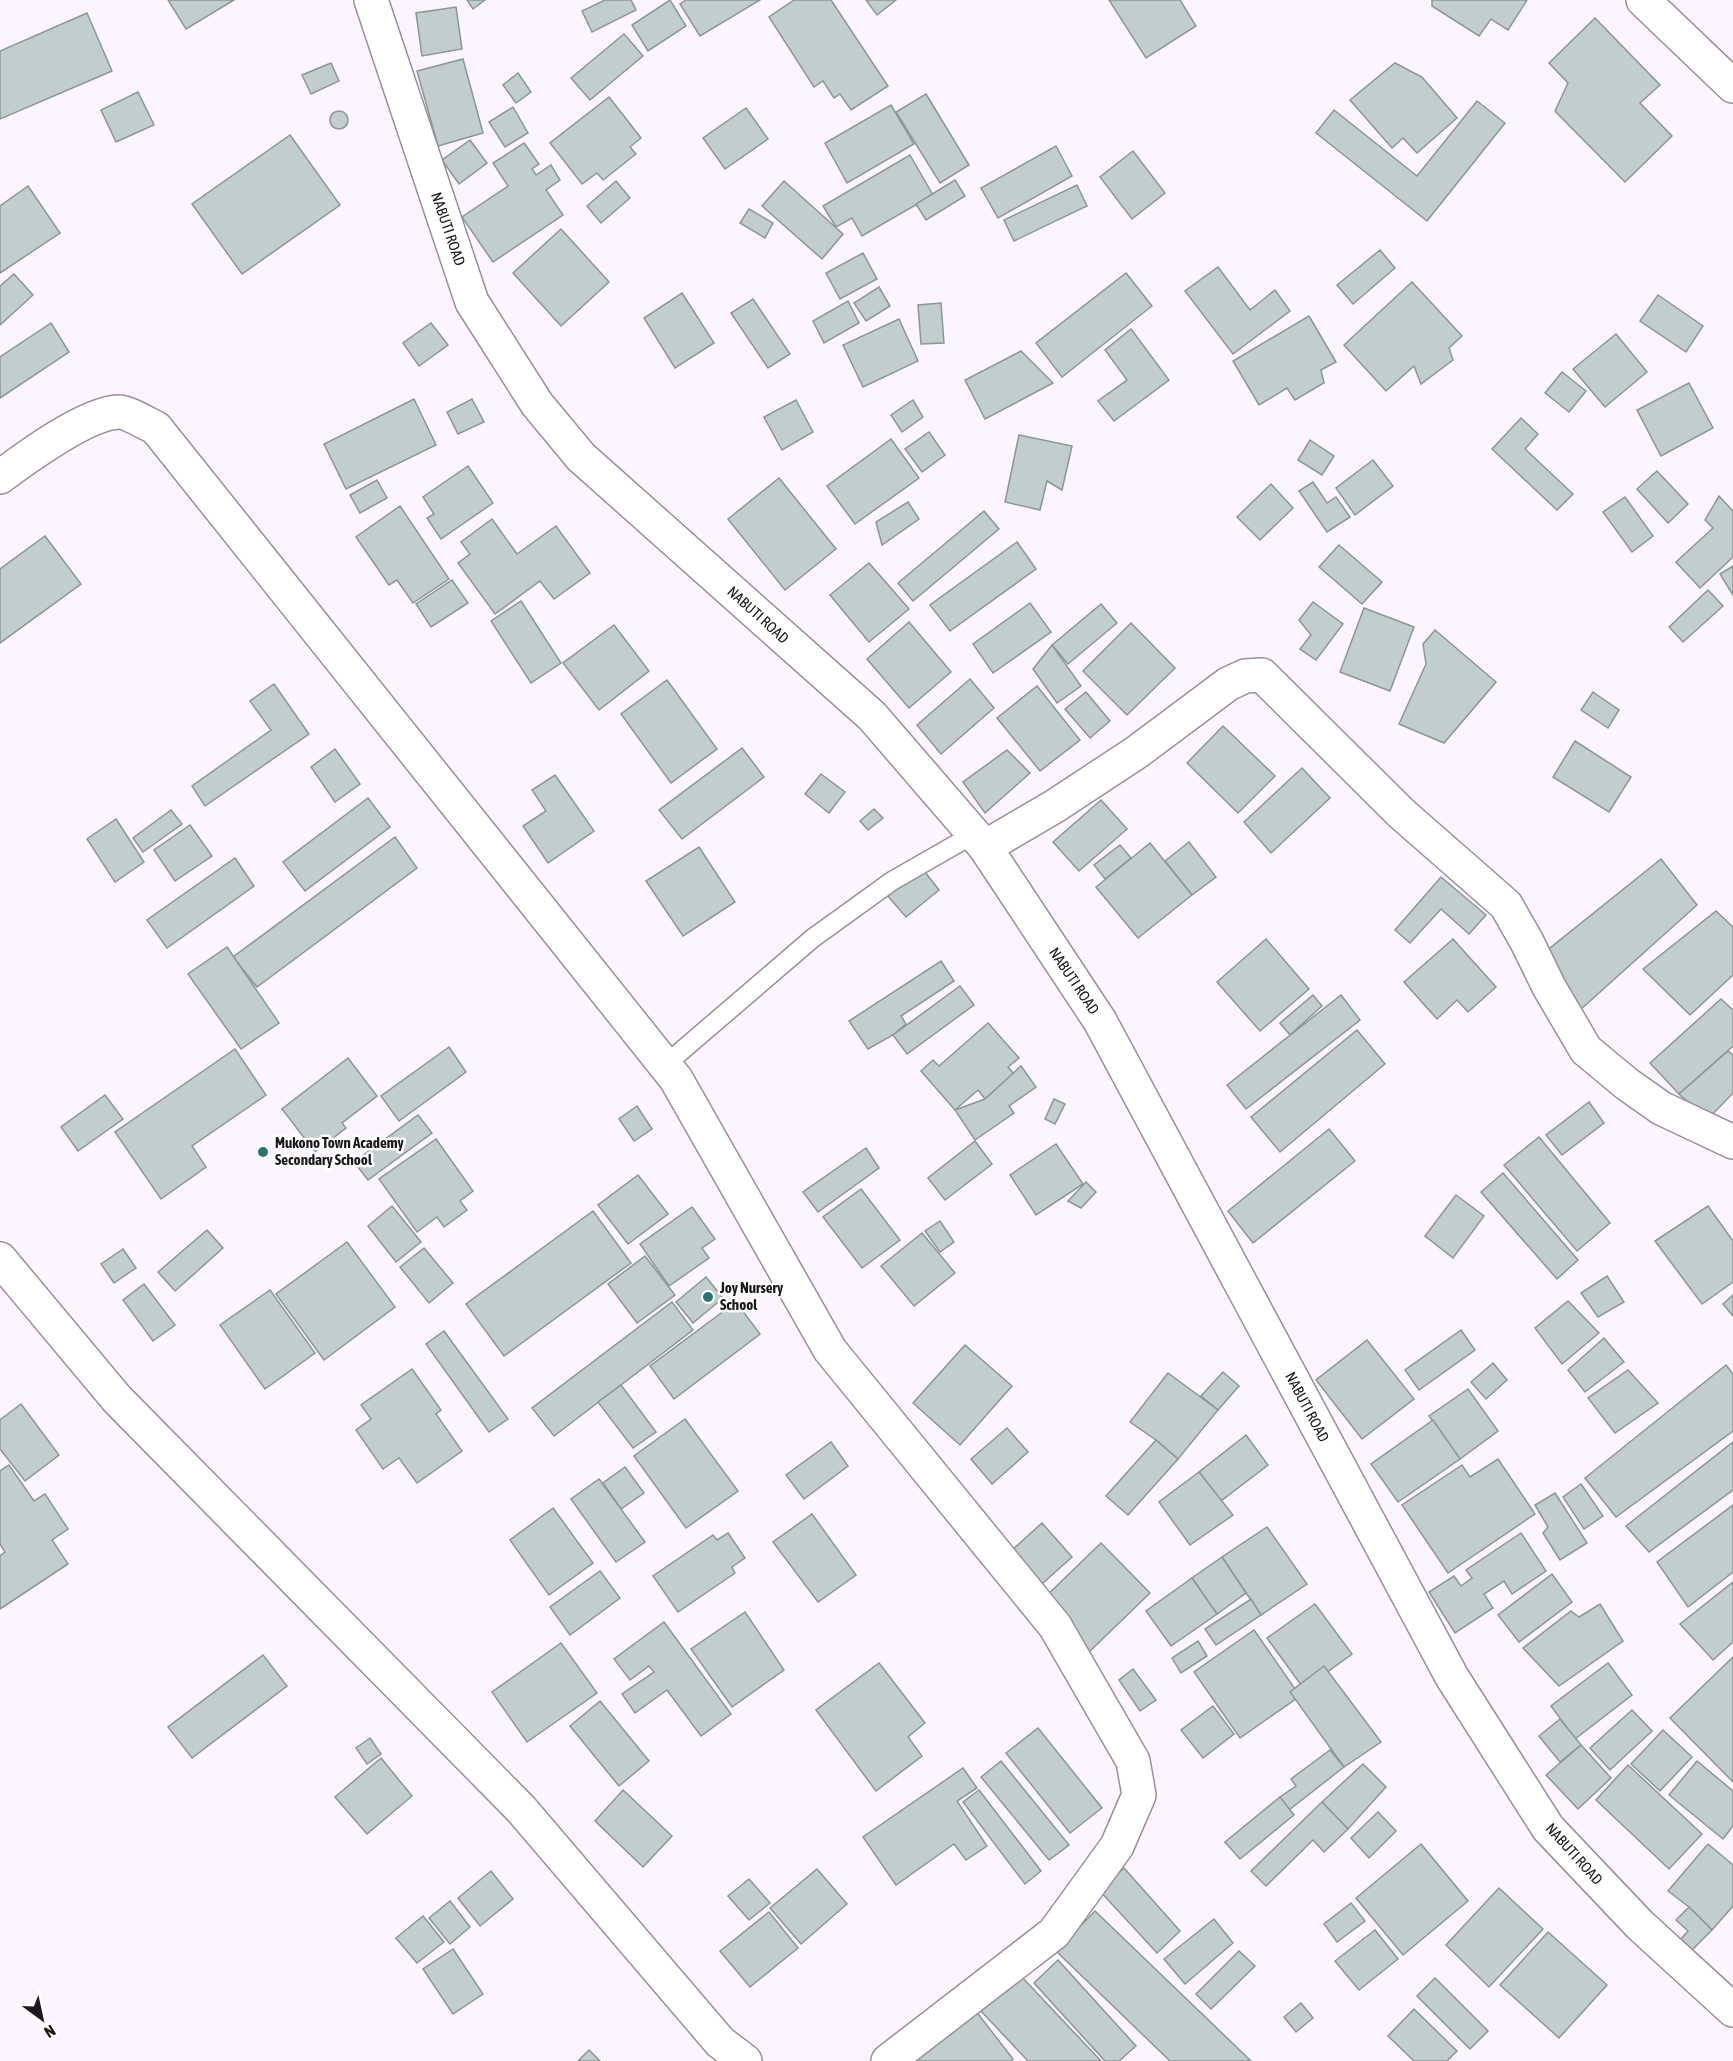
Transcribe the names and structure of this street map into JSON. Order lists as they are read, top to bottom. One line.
{"streets":{"street":["NABUTI ROAD"]},"places":["Mukono Town Academy Secondary School","Joy Nursery School"],"north":"bottom right"}
